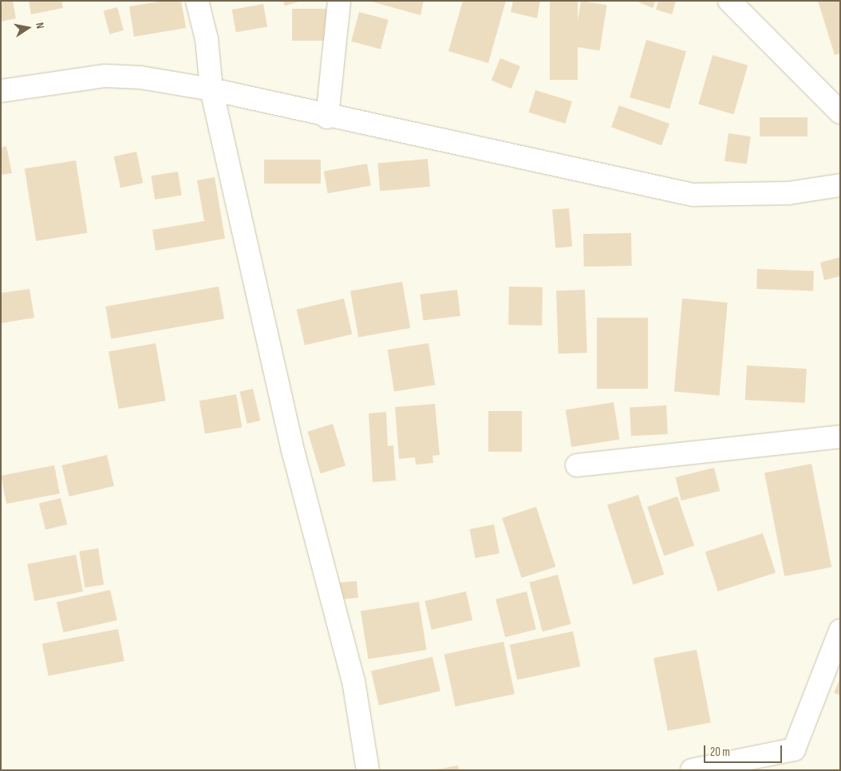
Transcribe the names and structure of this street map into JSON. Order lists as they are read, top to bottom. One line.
{"scale_bar":"20 m","north":"right"}
